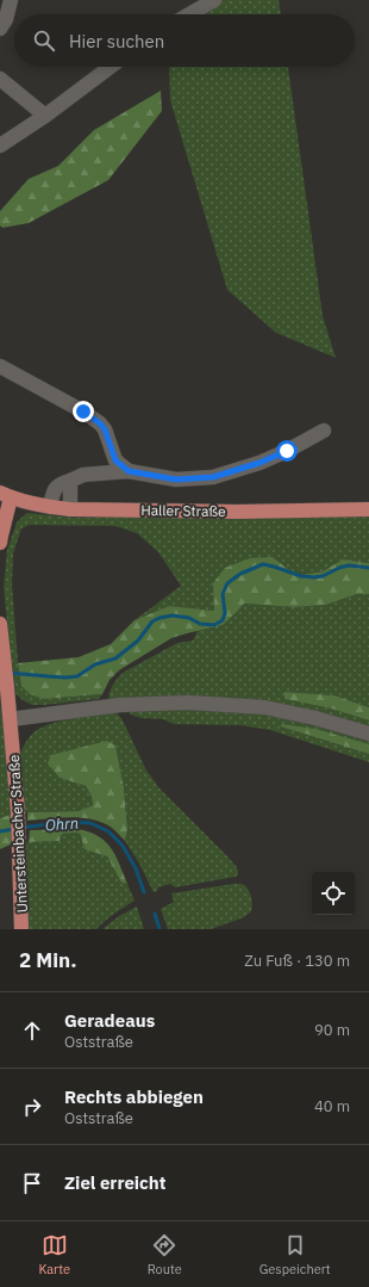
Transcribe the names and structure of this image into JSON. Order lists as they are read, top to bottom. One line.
{"streets":{"main road":["Haller Straße","Untersteinbacher Straße"]},"water":["Ohrn"],"page":{"search":"Hier suchen","heading":["2 Min.","Zu Fuß · 130 m"],"list":[["Geradeaus","Oststraße","90 m"],["Rechts abbiegen","Oststraße","40 m"],"Ziel erreicht"],"nav":["Karte","Route","Gespeichert"]}}
